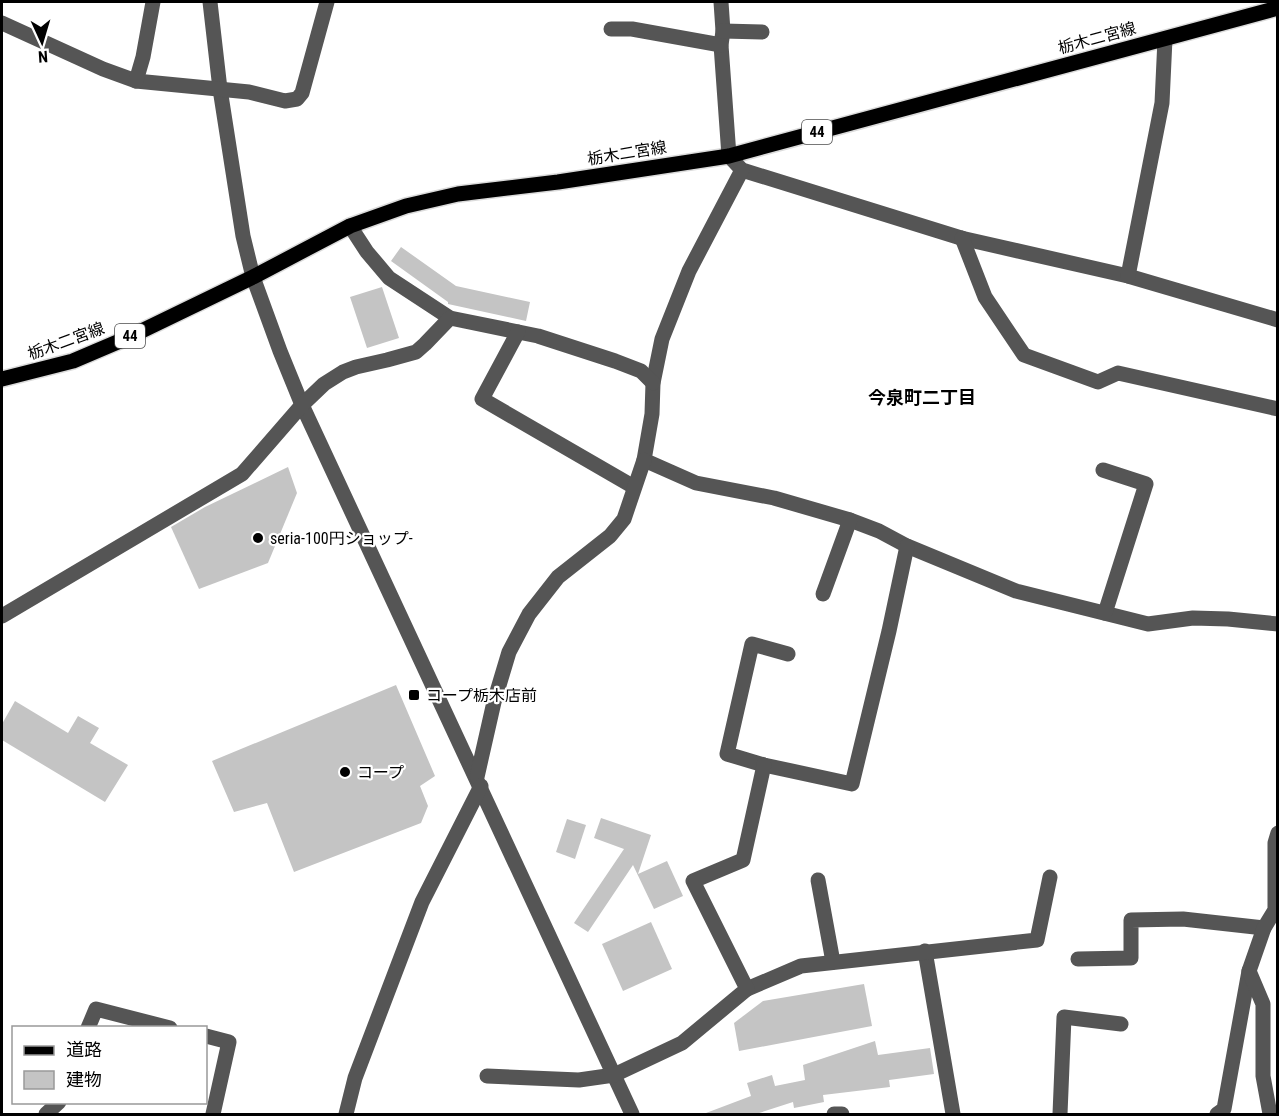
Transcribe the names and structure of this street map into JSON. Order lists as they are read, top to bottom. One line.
{"streets":{"main road":["栃木二宮線","44"]},"districts":["今泉町二丁目"],"places":{"other":["seria-100円ショップ-","コープ"],"transit":["コープ栃木店前"]},"legend":["道路","建物"],"north":"bottom"}
